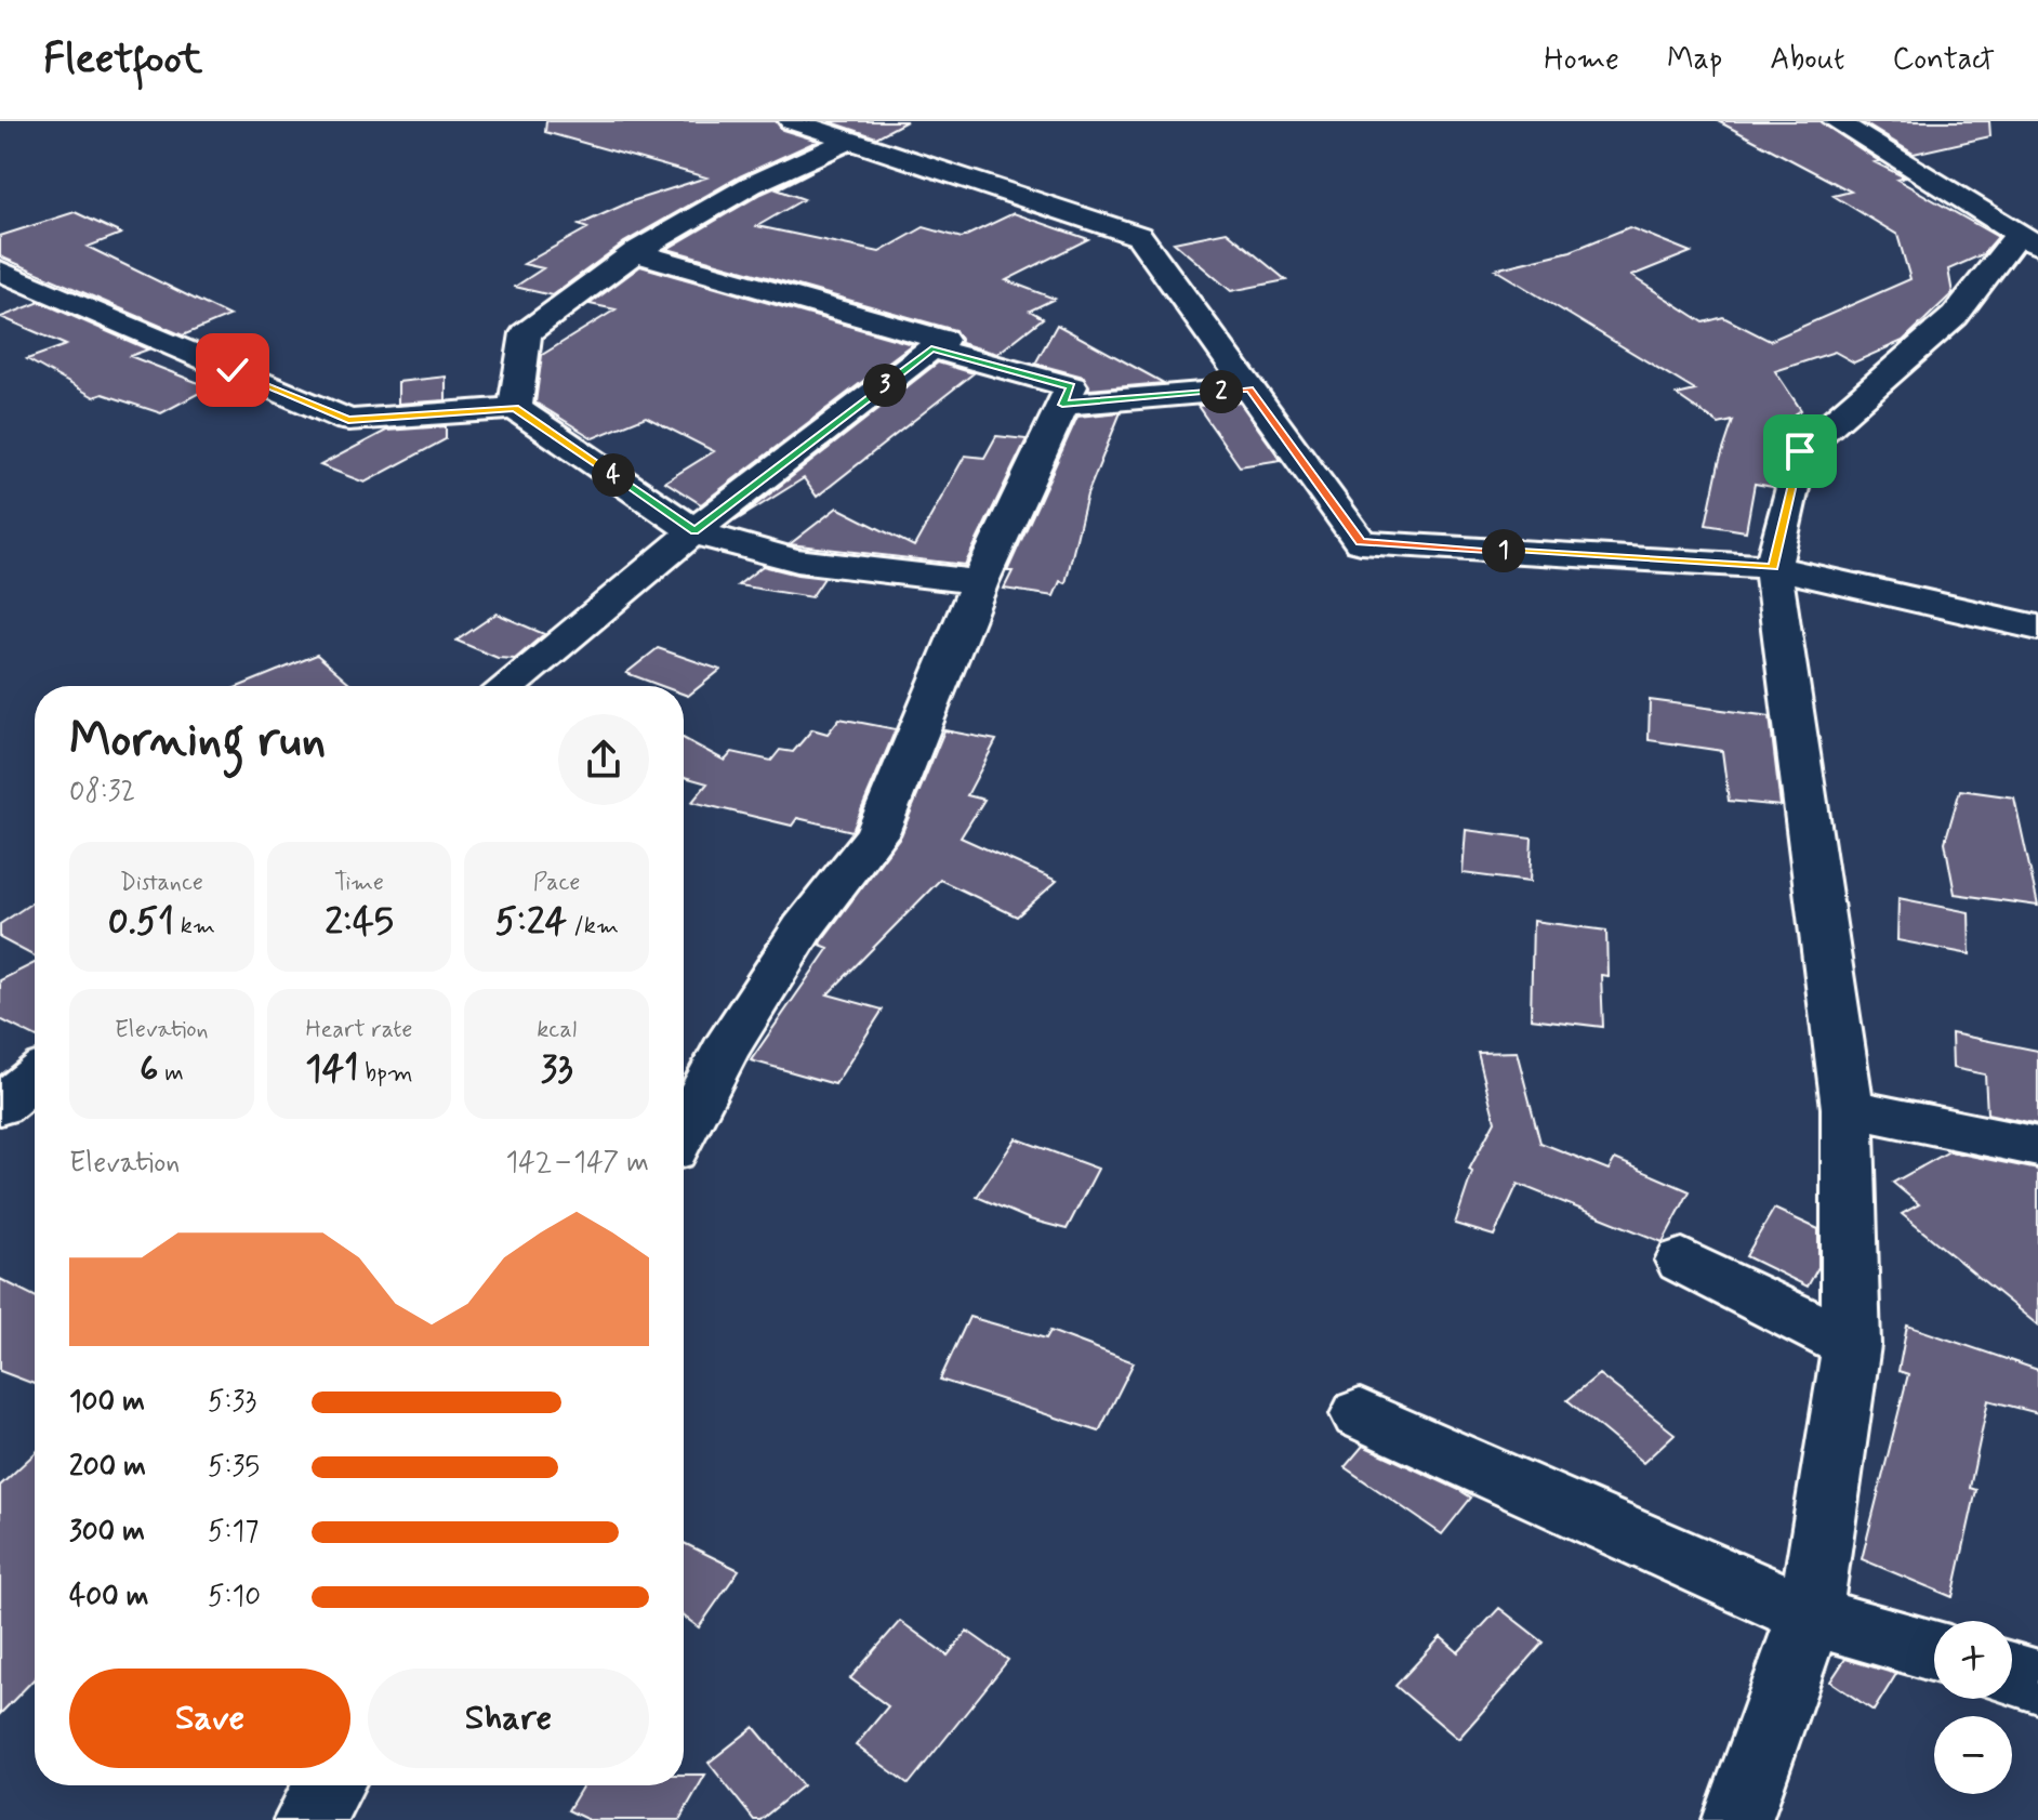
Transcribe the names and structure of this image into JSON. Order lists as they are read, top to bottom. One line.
{"page":{"header":"Fleetfoot","nav":["Home","Map","About","Contact"],"pins":["3","2","4","1"],"heading":["Morning run","08:32"],"stats":[["Distance","0.51 km"],["Time","2:45"],["Pace","5:24 /km"],["Elevation","6 m"],["Heart rate","141 bpm"],["kcal","33"]],"chart":["Elevation","142–147 m"],"list":[{"name":"100 m","note":"5:33"},{"name":"200 m","note":"5:35"},{"name":"300 m","note":"5:17"},{"name":"400 m","note":"5:10"}],"map_buttons":["+","−"],"buttons":["Save","Share"]}}
